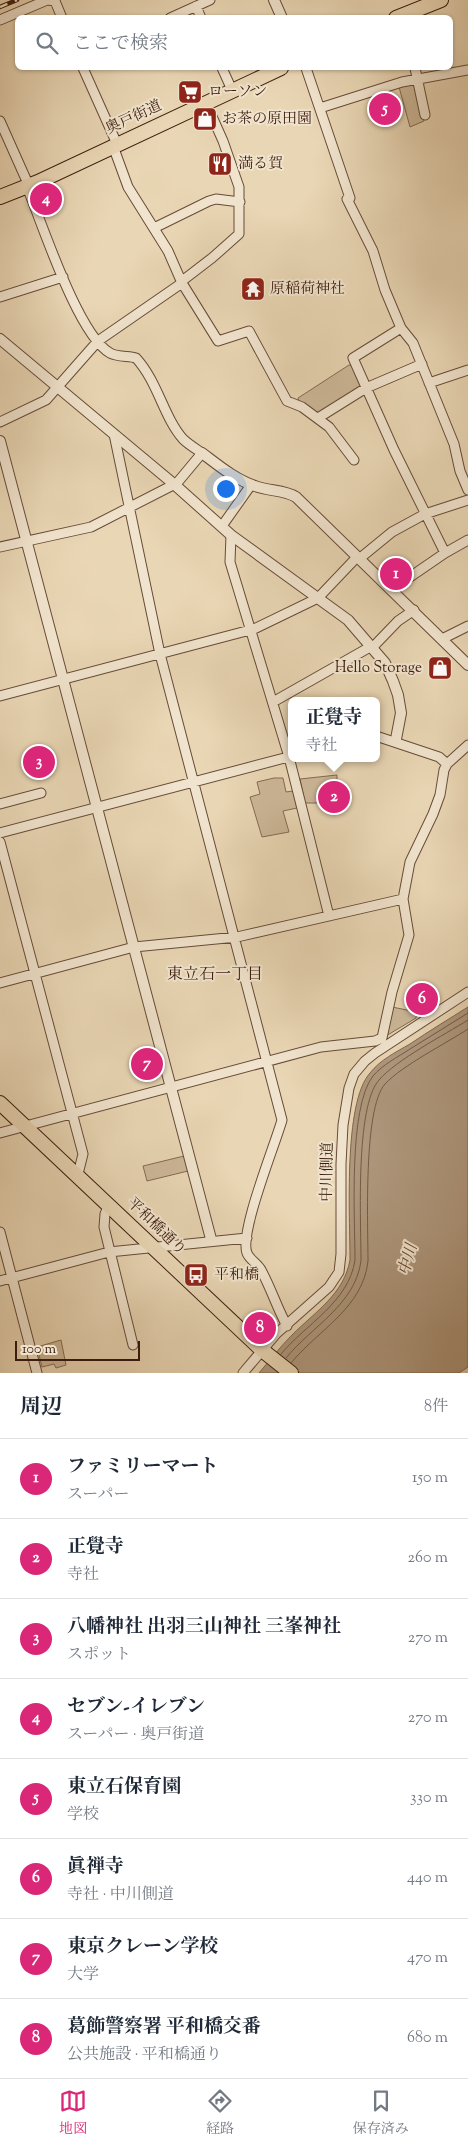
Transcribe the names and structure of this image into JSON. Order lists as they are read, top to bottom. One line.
{"streets":{"main road":["奥戸街道","平和橋通り"],"street":["中川側道"]},"crossings":[["中川側道","平和橋通り"]],"districts":["東立石一丁目"],"water":["中川"],"places":{"supermarket":["ローソン"],"shop":["お茶の原田園","Hello Storage"],"restaurant":["満る賀"],"temple":["原稲荷神社"],"bus stop":["平和橋"]},"scale_bar":"100 m","page":{"search":"ここで検索","pins":["5","4","1","3","2","6","7","8"],"popup":["正覺寺","寺社"],"scale":"100 m","heading":["周辺","8件"],"list":[{"mark":"1","name":"ファミリーマート","note":"スーパー","value":"150 m"},{"mark":"2","name":"正覺寺","note":"寺社","value":"260 m"},{"mark":"3","name":"八幡神社 出羽三山神社 三峯神社","note":"スポット","value":"270 m"},{"mark":"4","name":"セブン-イレブン","note":"スーパー · 奥戸街道","value":"270 m"},{"mark":"5","name":"東立石保育園","note":"学校","value":"330 m"},{"mark":"6","name":"眞禅寺","note":"寺社 · 中川側道","value":"440 m"},{"mark":"7","name":"東京クレーン学校","note":"大学","value":"470 m"},{"mark":"8","name":"葛飾警察署 平和橋交番","note":"公共施設 · 平和橋通り","value":"680 m"}],"nav":["地図","経路","保存済み"]}}
